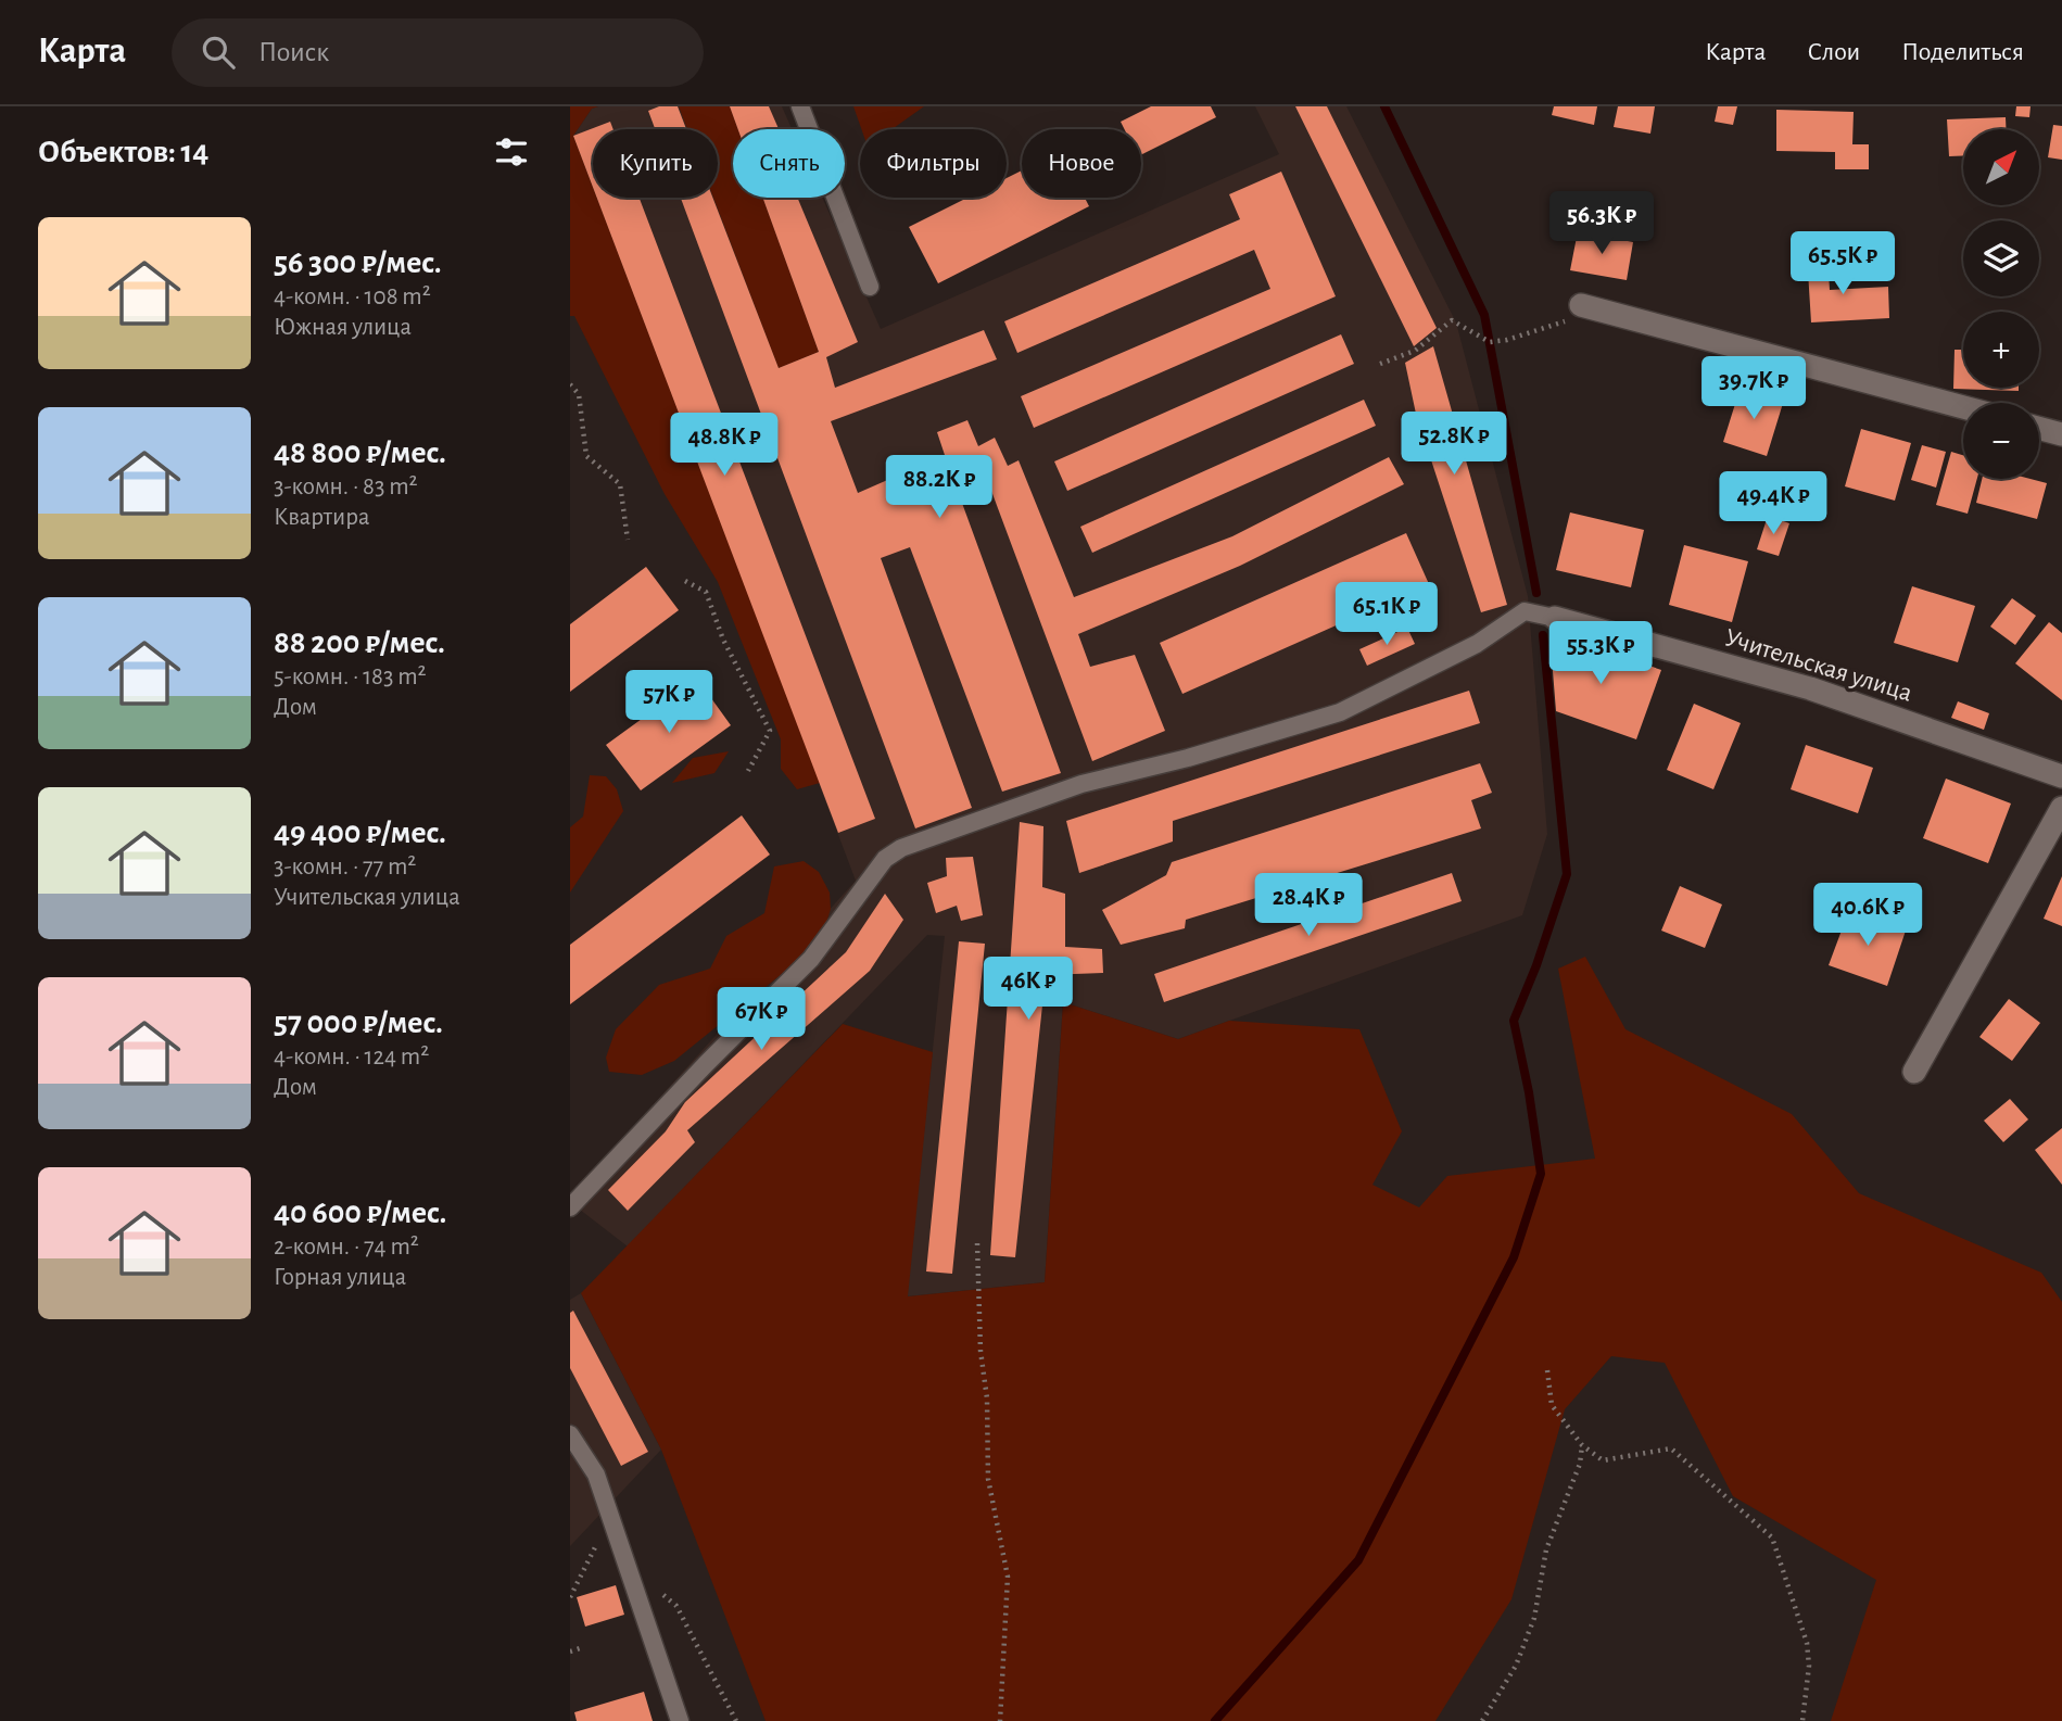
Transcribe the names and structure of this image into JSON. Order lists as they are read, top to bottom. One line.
{"streets":{"street":["Учительская улица"]},"north":"top right","page":{"header":"Карта","search":"Поиск","nav":["Карта","Слои","Поделиться"],"heading":"Объектов: 14","map_buttons":["+","−"],"chip":["Купить","Снять","Фильтры","Новое"],"price":["56.3K ₽","65.5K ₽","39.7K ₽","52.8K ₽","48.8K ₽","88.2K ₽","49.4K ₽","65.1K ₽","55.3K ₽","57K ₽","28.4K ₽","40.6K ₽","46K ₽","67K ₽"],"list":[{"name":"56 300 ₽/мес.","note":"4-комн. · 108 m² · Южная улица"},{"name":"48 800 ₽/мес.","note":"3-комн. · 83 m² · Квартира"},{"name":"88 200 ₽/мес.","note":"5-комн. · 183 m² · Дом"},{"name":"49 400 ₽/мес.","note":"3-комн. · 77 m² · Учительская улица"},{"name":"57 000 ₽/мес.","note":"4-комн. · 124 m² · Дом"},{"name":"40 600 ₽/мес.","note":"2-комн. · 74 m² · Горная улица"}]}}
